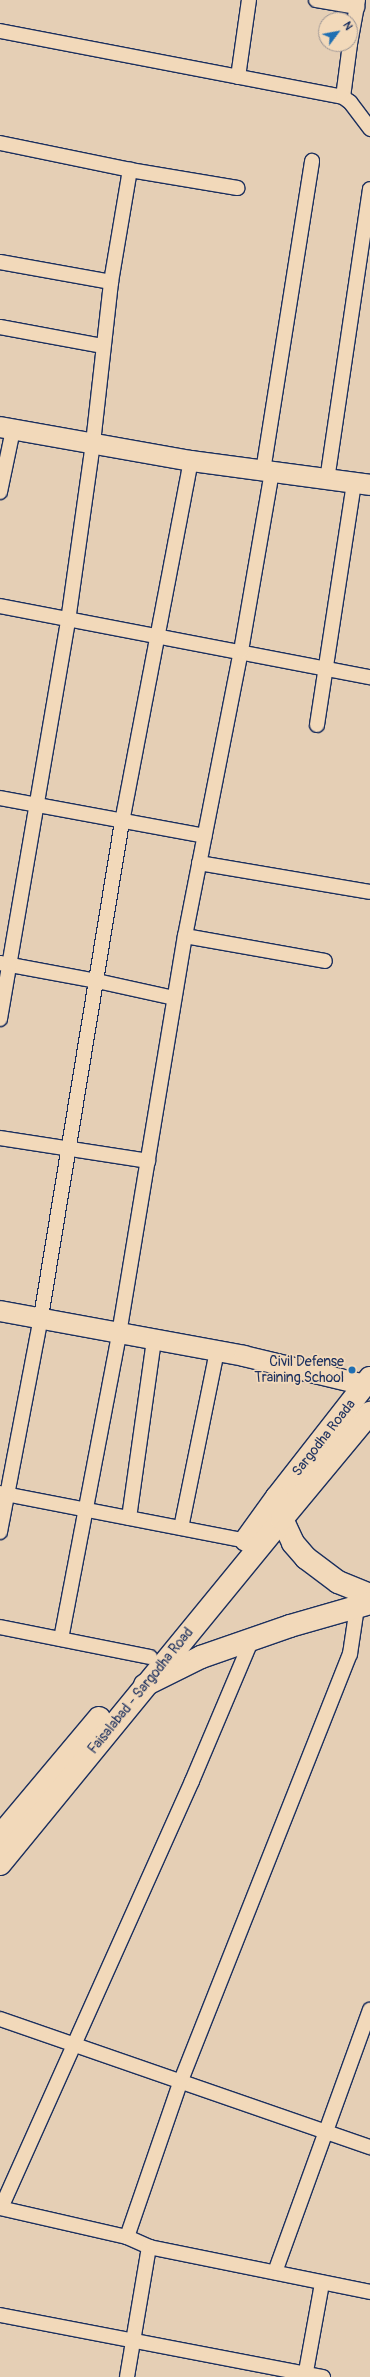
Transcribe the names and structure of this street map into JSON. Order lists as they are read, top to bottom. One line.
{"streets":{"main road":["Sargodha Roada","Faisalabad - Sargodha Road"]},"crossings":[["Sargodha Roada","Faisalabad - Sargodha Road"]],"places":["Civil Defense Training School"],"north":"top right"}
